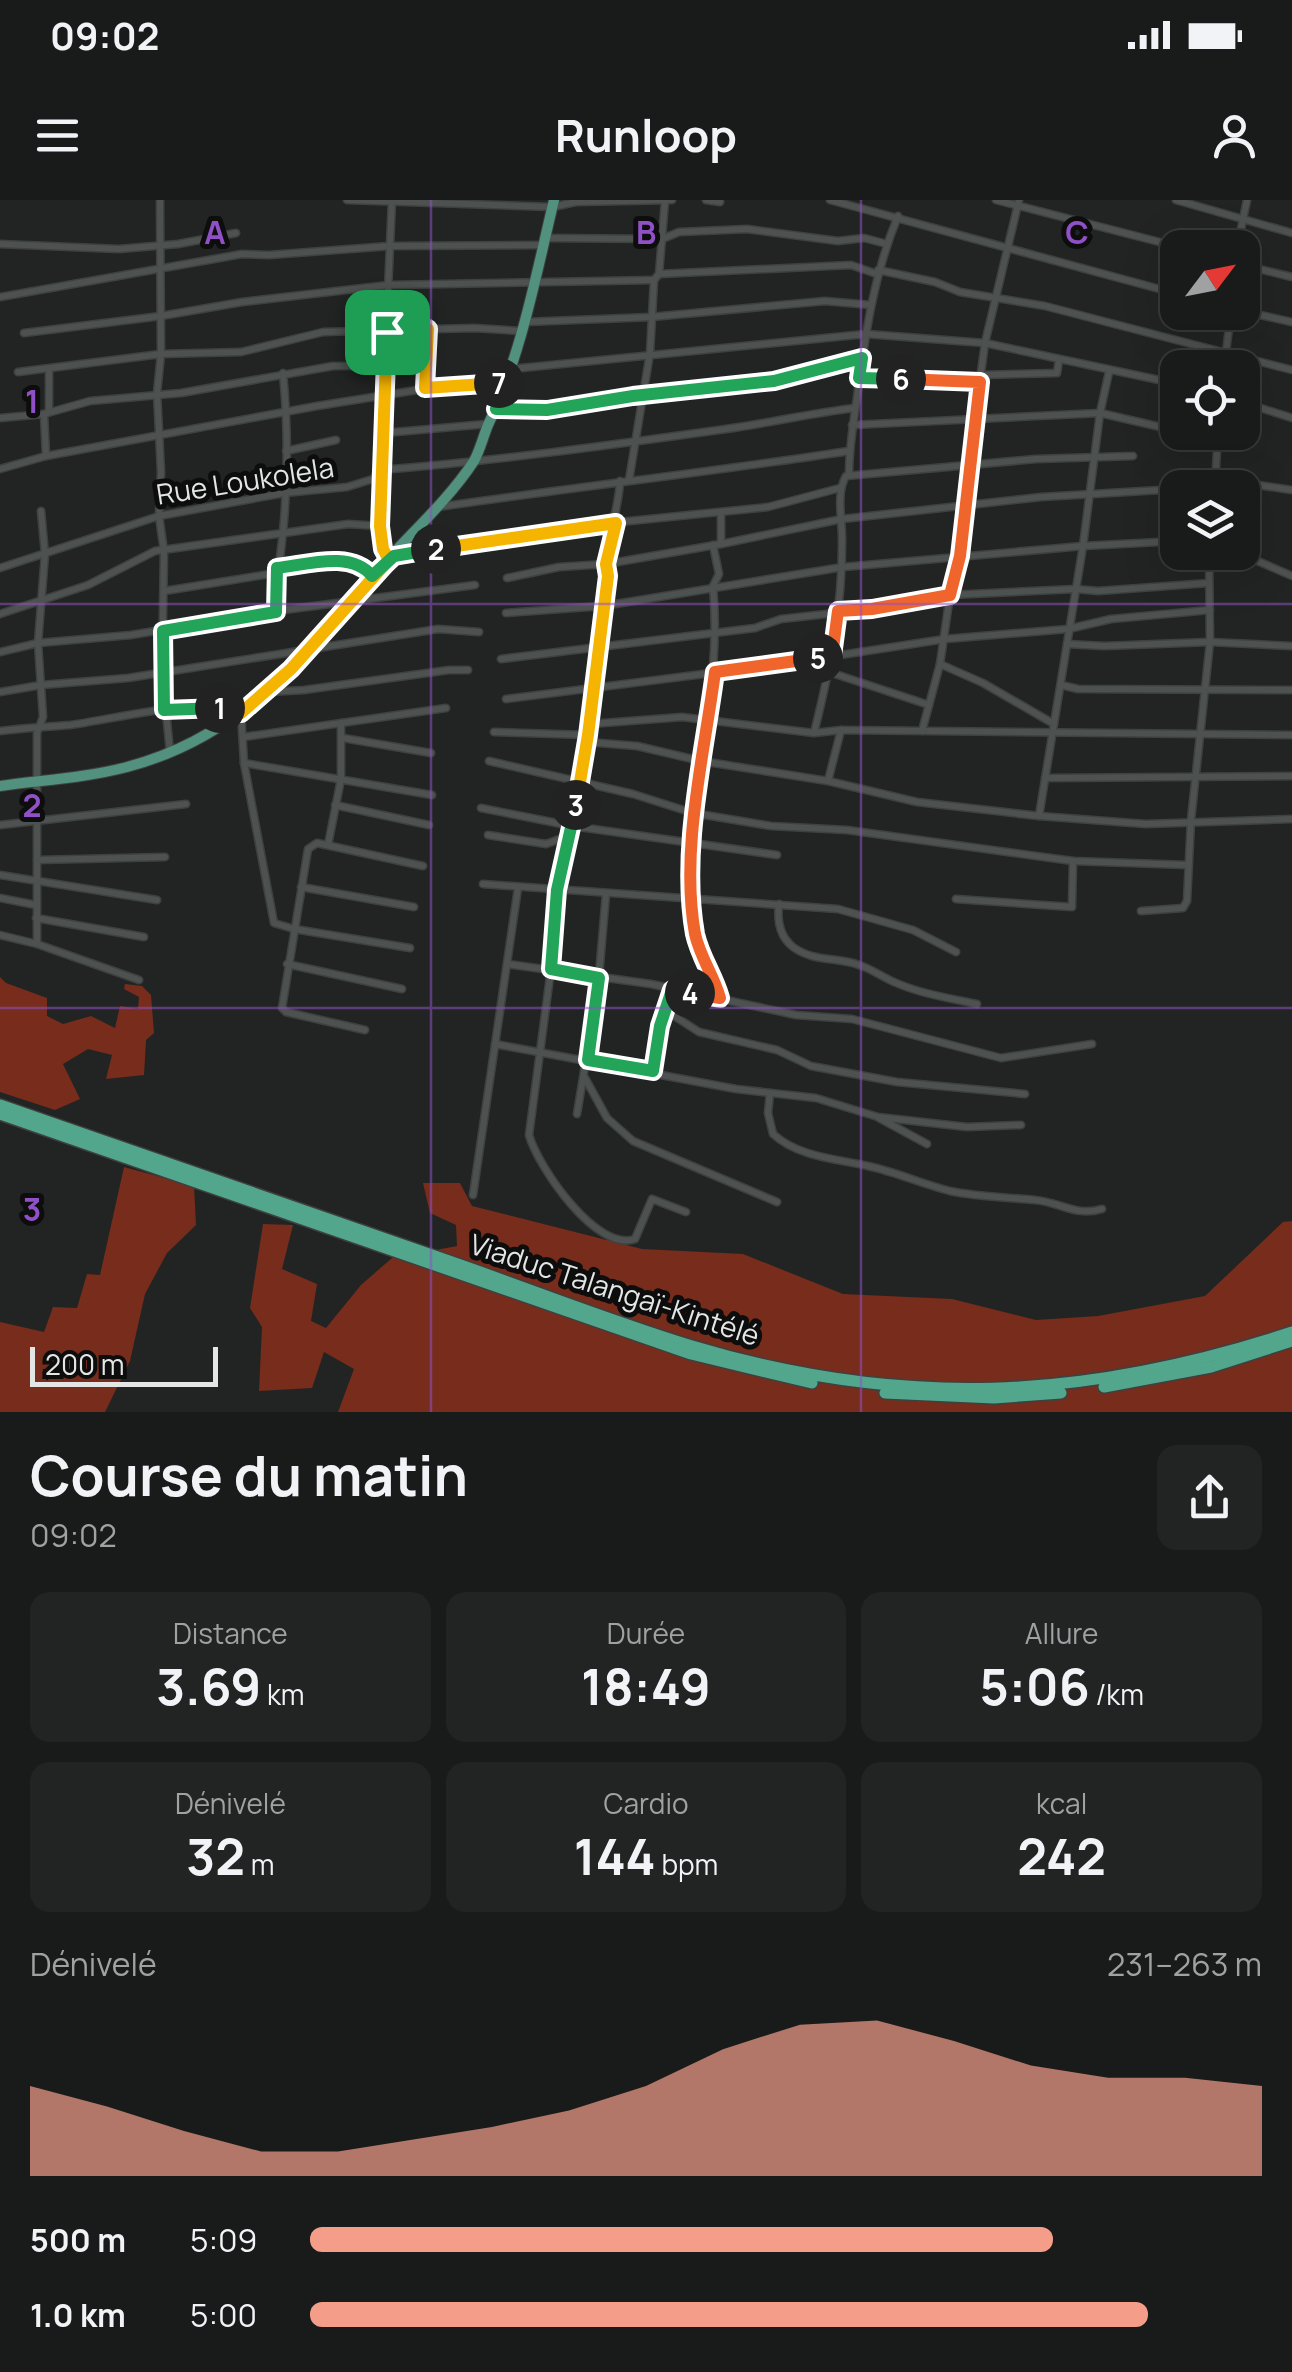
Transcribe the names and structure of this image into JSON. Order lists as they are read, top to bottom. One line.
{"streets":{"highway":["Viaduc Talangaï-Kintélé"],"street":["Rue Loukolela"]},"scale_bar":"200 m","north":"top right","page":{"status":"09:02","header":"Runloop","pins":["6","7","2","5","1","3","4"],"scale":"200 m","heading":["Course du matin","09:02"],"stats":[["Distance","3.69 km"],["Durée","18:49"],["Allure","5:06 /km"],["Dénivelé","32 m"],["Cardio","144 bpm"],["kcal","242"]],"chart":["Dénivelé","231–263 m"],"list":[{"name":"500 m","note":"5:09"},{"name":"1.0 km","note":"5:00"}]},"grid":{"columns":["A","B","C"],"rows":["1","2","3"]}}
